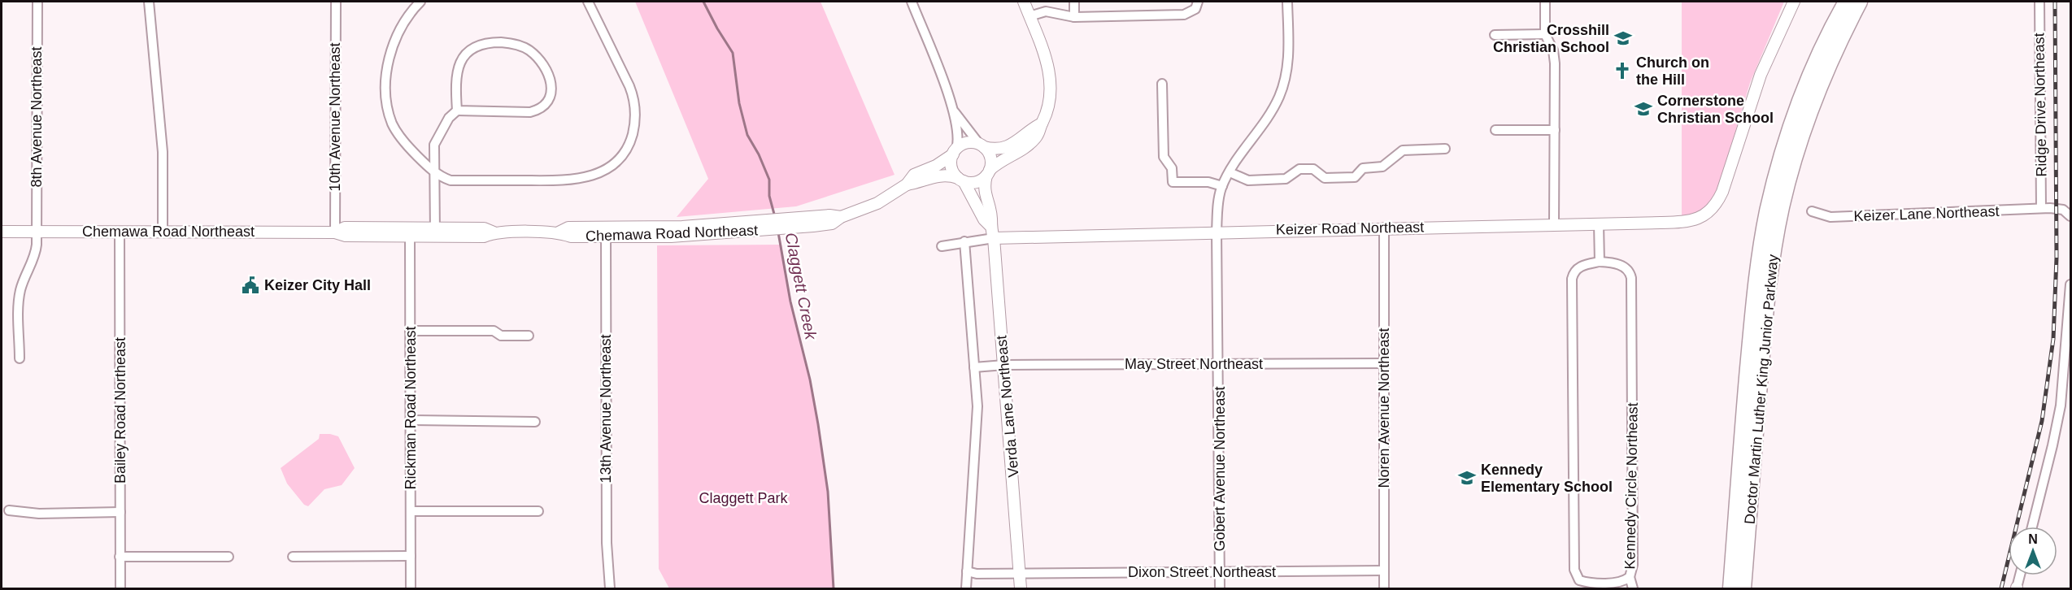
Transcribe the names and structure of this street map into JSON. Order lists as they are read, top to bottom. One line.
{"streets":{"highway":["Doctor Martin Luther King Junior Parkway"],"street":["Ridge Drive Northeast","8th Avenue Northeast","10th Avenue Northeast","Keizer Lane Northeast","Keizer Road Northeast","Chemawa Road Northeast","May Street Northeast","Verda Lane Northeast","Rickman Road Northeast","Noren Avenue Northeast","13th Avenue Northeast","Bailey Road Northeast","Gobert Avenue Northeast","Kennedy Circle Northeast","Dixon Street Northeast"]},"crossings":[["Ridge Drive Northeast","Keizer Lane Northeast"],["8th Avenue Northeast","Chemawa Road Northeast"],["10th Avenue Northeast","Chemawa Road Northeast"],["Keizer Road Northeast","Verda Lane Northeast"],["Keizer Road Northeast","Noren Avenue Northeast"],["Keizer Road Northeast","Gobert Avenue Northeast"],["Chemawa Road Northeast","Verda Lane Northeast"],["Chemawa Road Northeast","Rickman Road Northeast"],["Chemawa Road Northeast","13th Avenue Northeast"],["Chemawa Road Northeast","Bailey Road Northeast"],["May Street Northeast","Verda Lane Northeast"],["May Street Northeast","Noren Avenue Northeast"],["May Street Northeast","Gobert Avenue Northeast"],["Verda Lane Northeast","Dixon Street Northeast"],["Noren Avenue Northeast","Dixon Street Northeast"],["Gobert Avenue Northeast","Dixon Street Northeast"]],"water":["Claggett Creek"],"parks":["Claggett Park"],"places":{"school or university":["Crosshill Christian School","Cornerstone Christian School","Kennedy Elementary School"],"church":["Church on the Hill"],"public building":["Keizer City Hall"]},"north":"top"}
